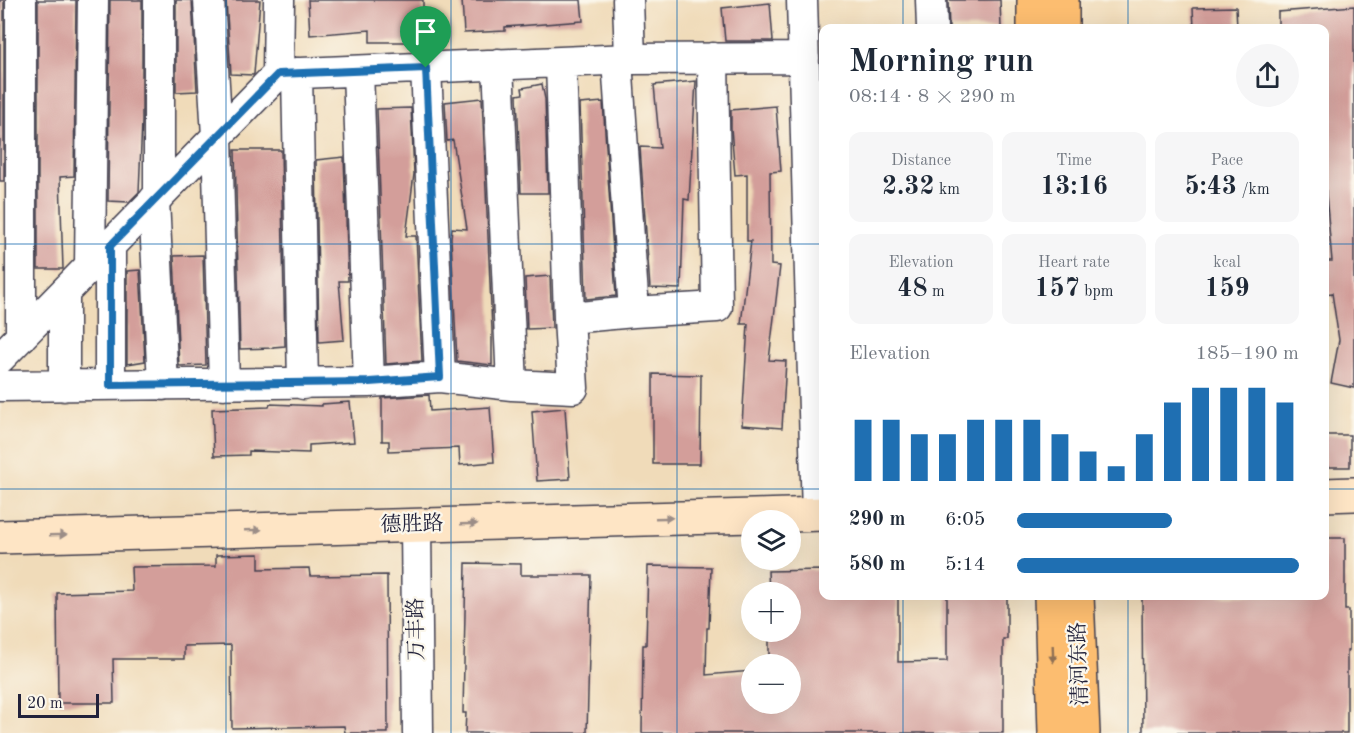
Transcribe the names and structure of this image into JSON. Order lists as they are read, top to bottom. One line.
{"streets":{"main road":["清河东路"],"street":["德胜路","万丰路"]},"crossings":[["德胜路","万丰路"]],"scale_bar":"20 m","page":{"heading":["Morning run","08:14 · 8 × 290 m"],"stats":[["Distance","2.32 km"],["Time","13:16"],["Pace","5:43 /km"],["Elevation","48 m"],["Heart rate","157 bpm"],["kcal","159"]],"chart":["Elevation","185–190 m"],"list":[{"name":"290 m","note":"6:05"},{"name":"580 m","note":"5:14"}],"map_buttons":["+","−"],"scale":"20 m"}}
